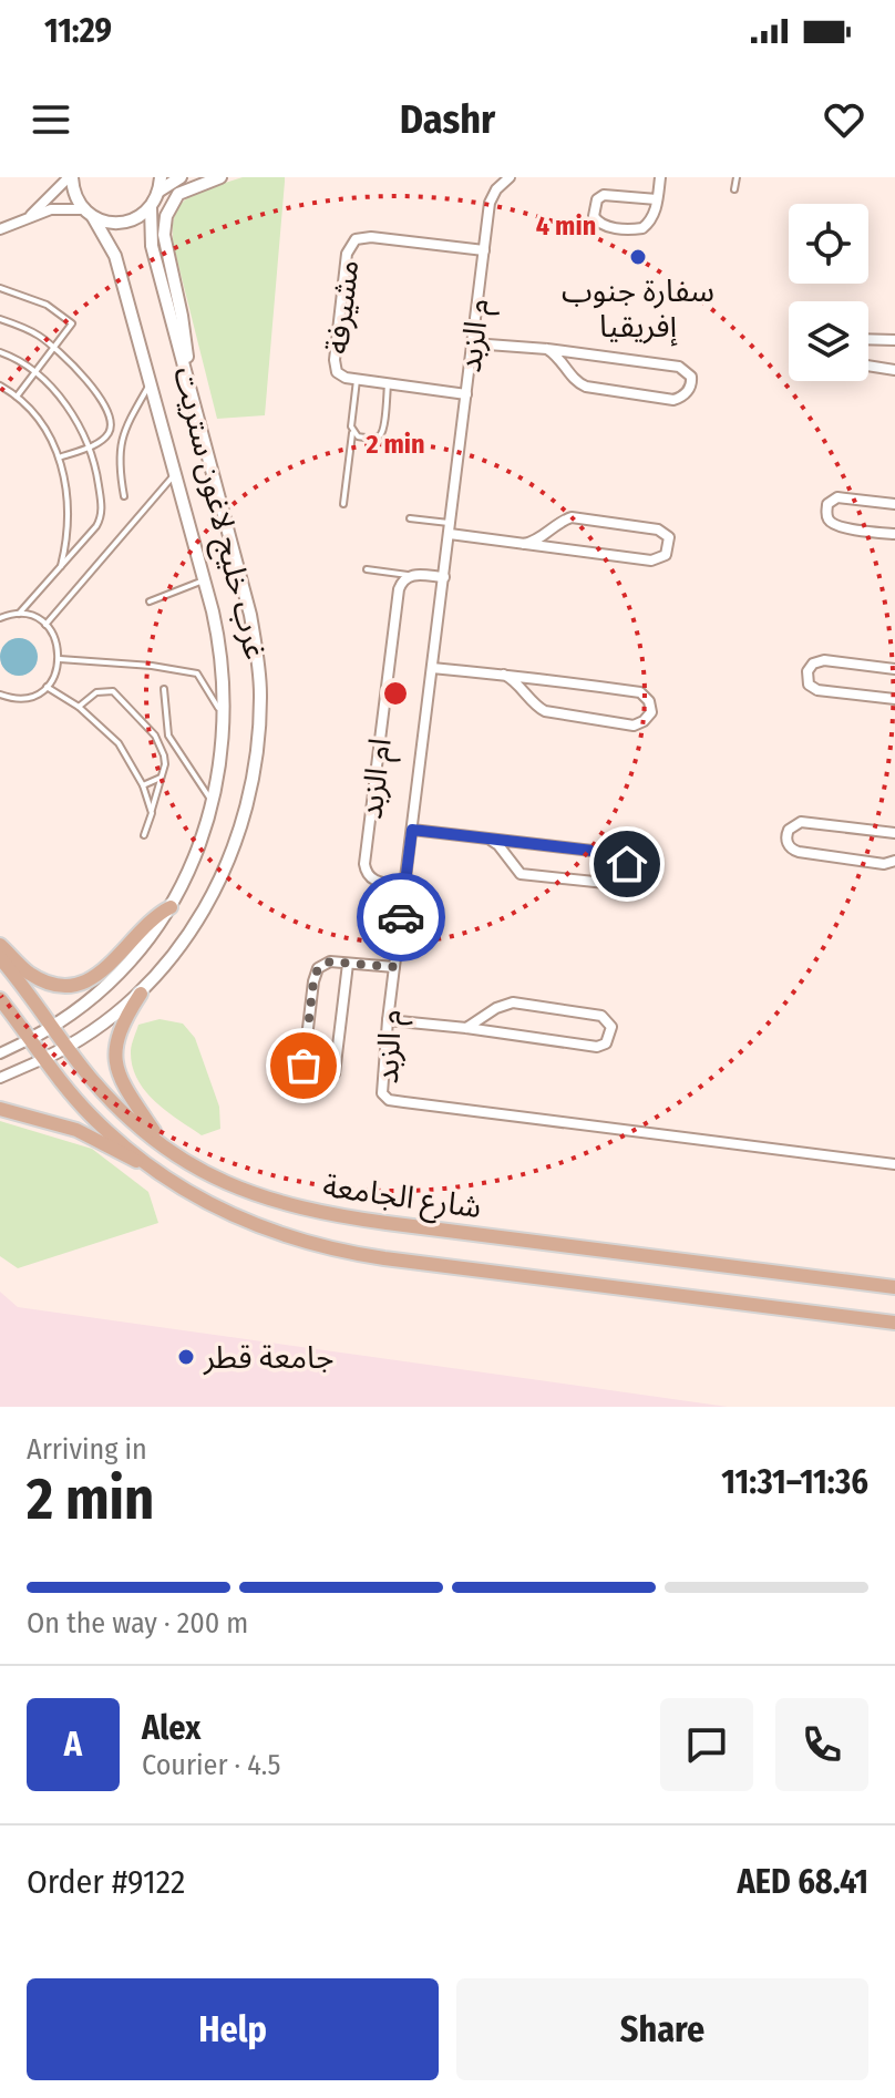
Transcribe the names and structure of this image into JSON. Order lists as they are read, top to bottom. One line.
{"streets":{"main road":["شارع الجامعة"],"street":["مشيرفة","م الزبد","غرب خليج لاغون ستريت","ام الزبد"]},"crossings":[["مشيرفة","م الزبد"],["م الزبد","ام الزبد"],["غرب خليج لاغون ستريت","شارع الجامعة"]],"places":["سفارة جنوب إفريقيا","جامعة قطر"],"page":{"status":"11:29","header":"Dashr","heading":["2 min","Arriving in","11:31–11:36"],"panel":["Alex","Courier · 4.5","Order #9122","AED 68.41"],"bar":"On the way · 200 m","round":"A","buttons":["Help","Share"]},"rings":["4 min","2 min"]}
